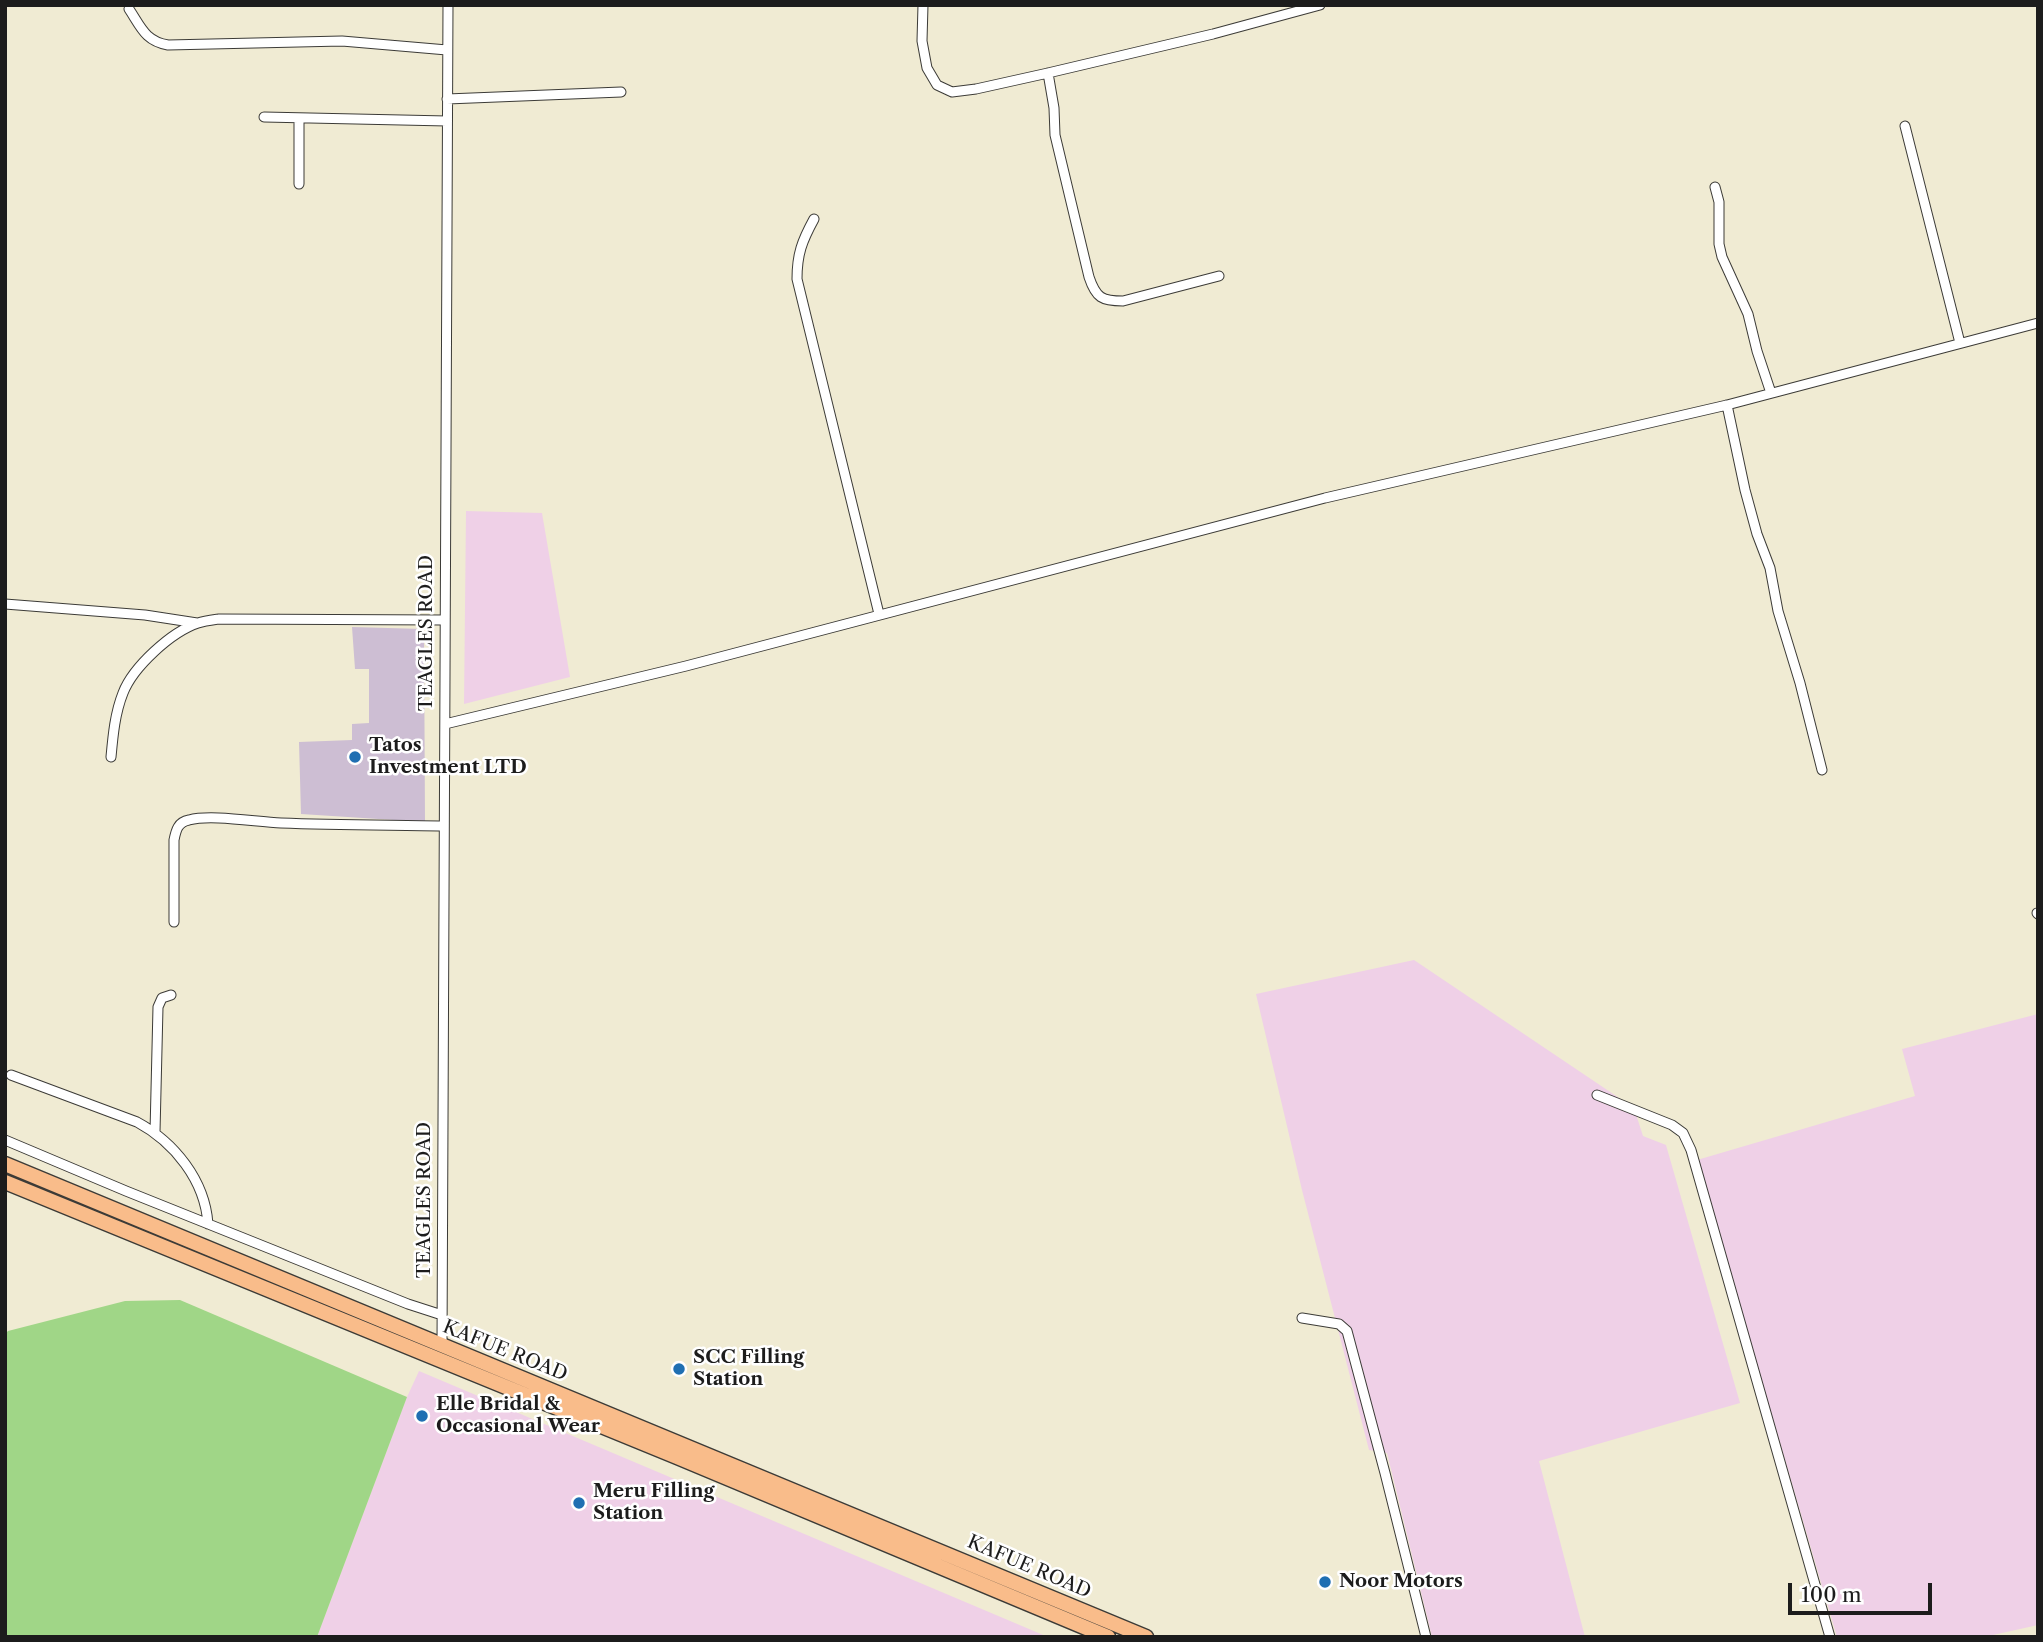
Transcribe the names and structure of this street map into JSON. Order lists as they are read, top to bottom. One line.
{"streets":{"main road":["KAFUE ROAD"],"street":["TEAGLES ROAD"]},"crossings":[["TEAGLES ROAD","KAFUE ROAD"]],"places":["Tatos Investment LTD","SCC Filling Station","Elle Bridal & Occasional Wear","Meru Filling Station","Noor Motors"],"scale_bar":"100 m"}
